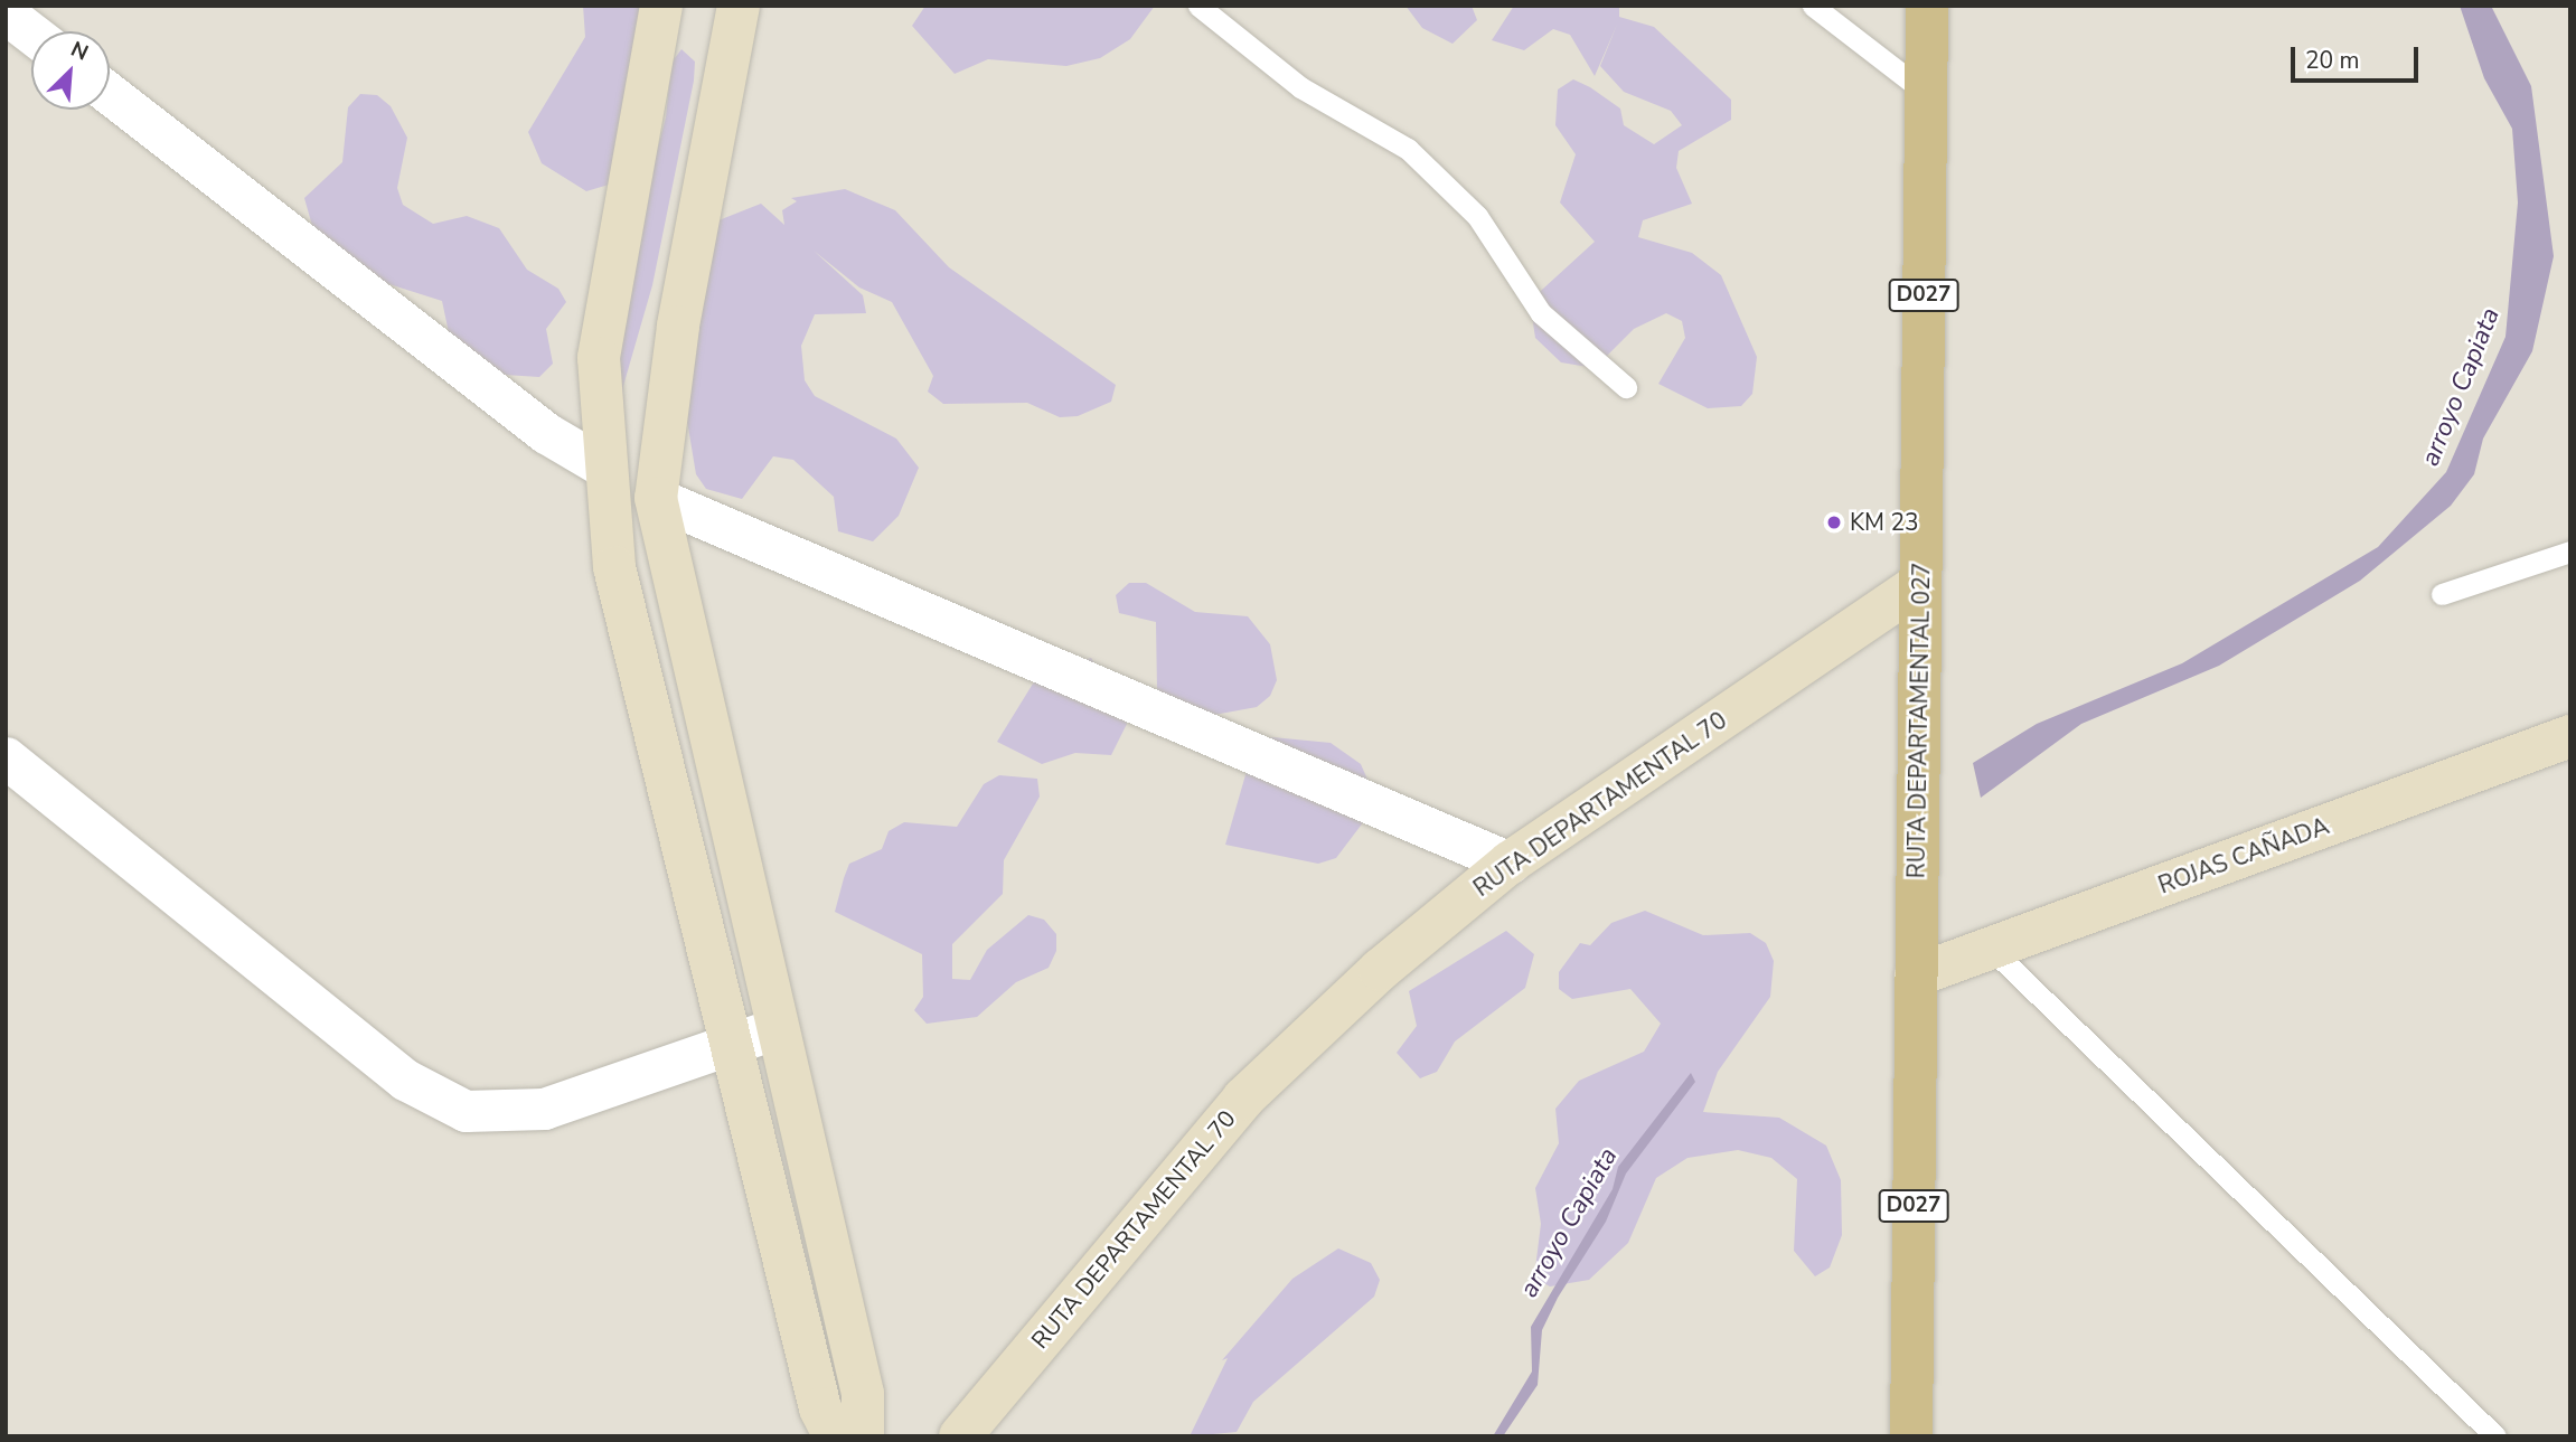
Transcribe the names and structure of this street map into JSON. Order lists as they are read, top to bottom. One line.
{"streets":{"main road":["D027","RUTA DEPARTAMENTAL 027"],"street":["RUTA DEPARTAMENTAL 70","ROJAS CAÑADA"]},"crossings":[["RUTA DEPARTAMENTAL 027","RUTA DEPARTAMENTAL 70"],["RUTA DEPARTAMENTAL 027","ROJAS CAÑADA"]],"water":["arroyo Capiata"],"places":["KM 23"],"scale_bar":"20 m","north":"top right"}
